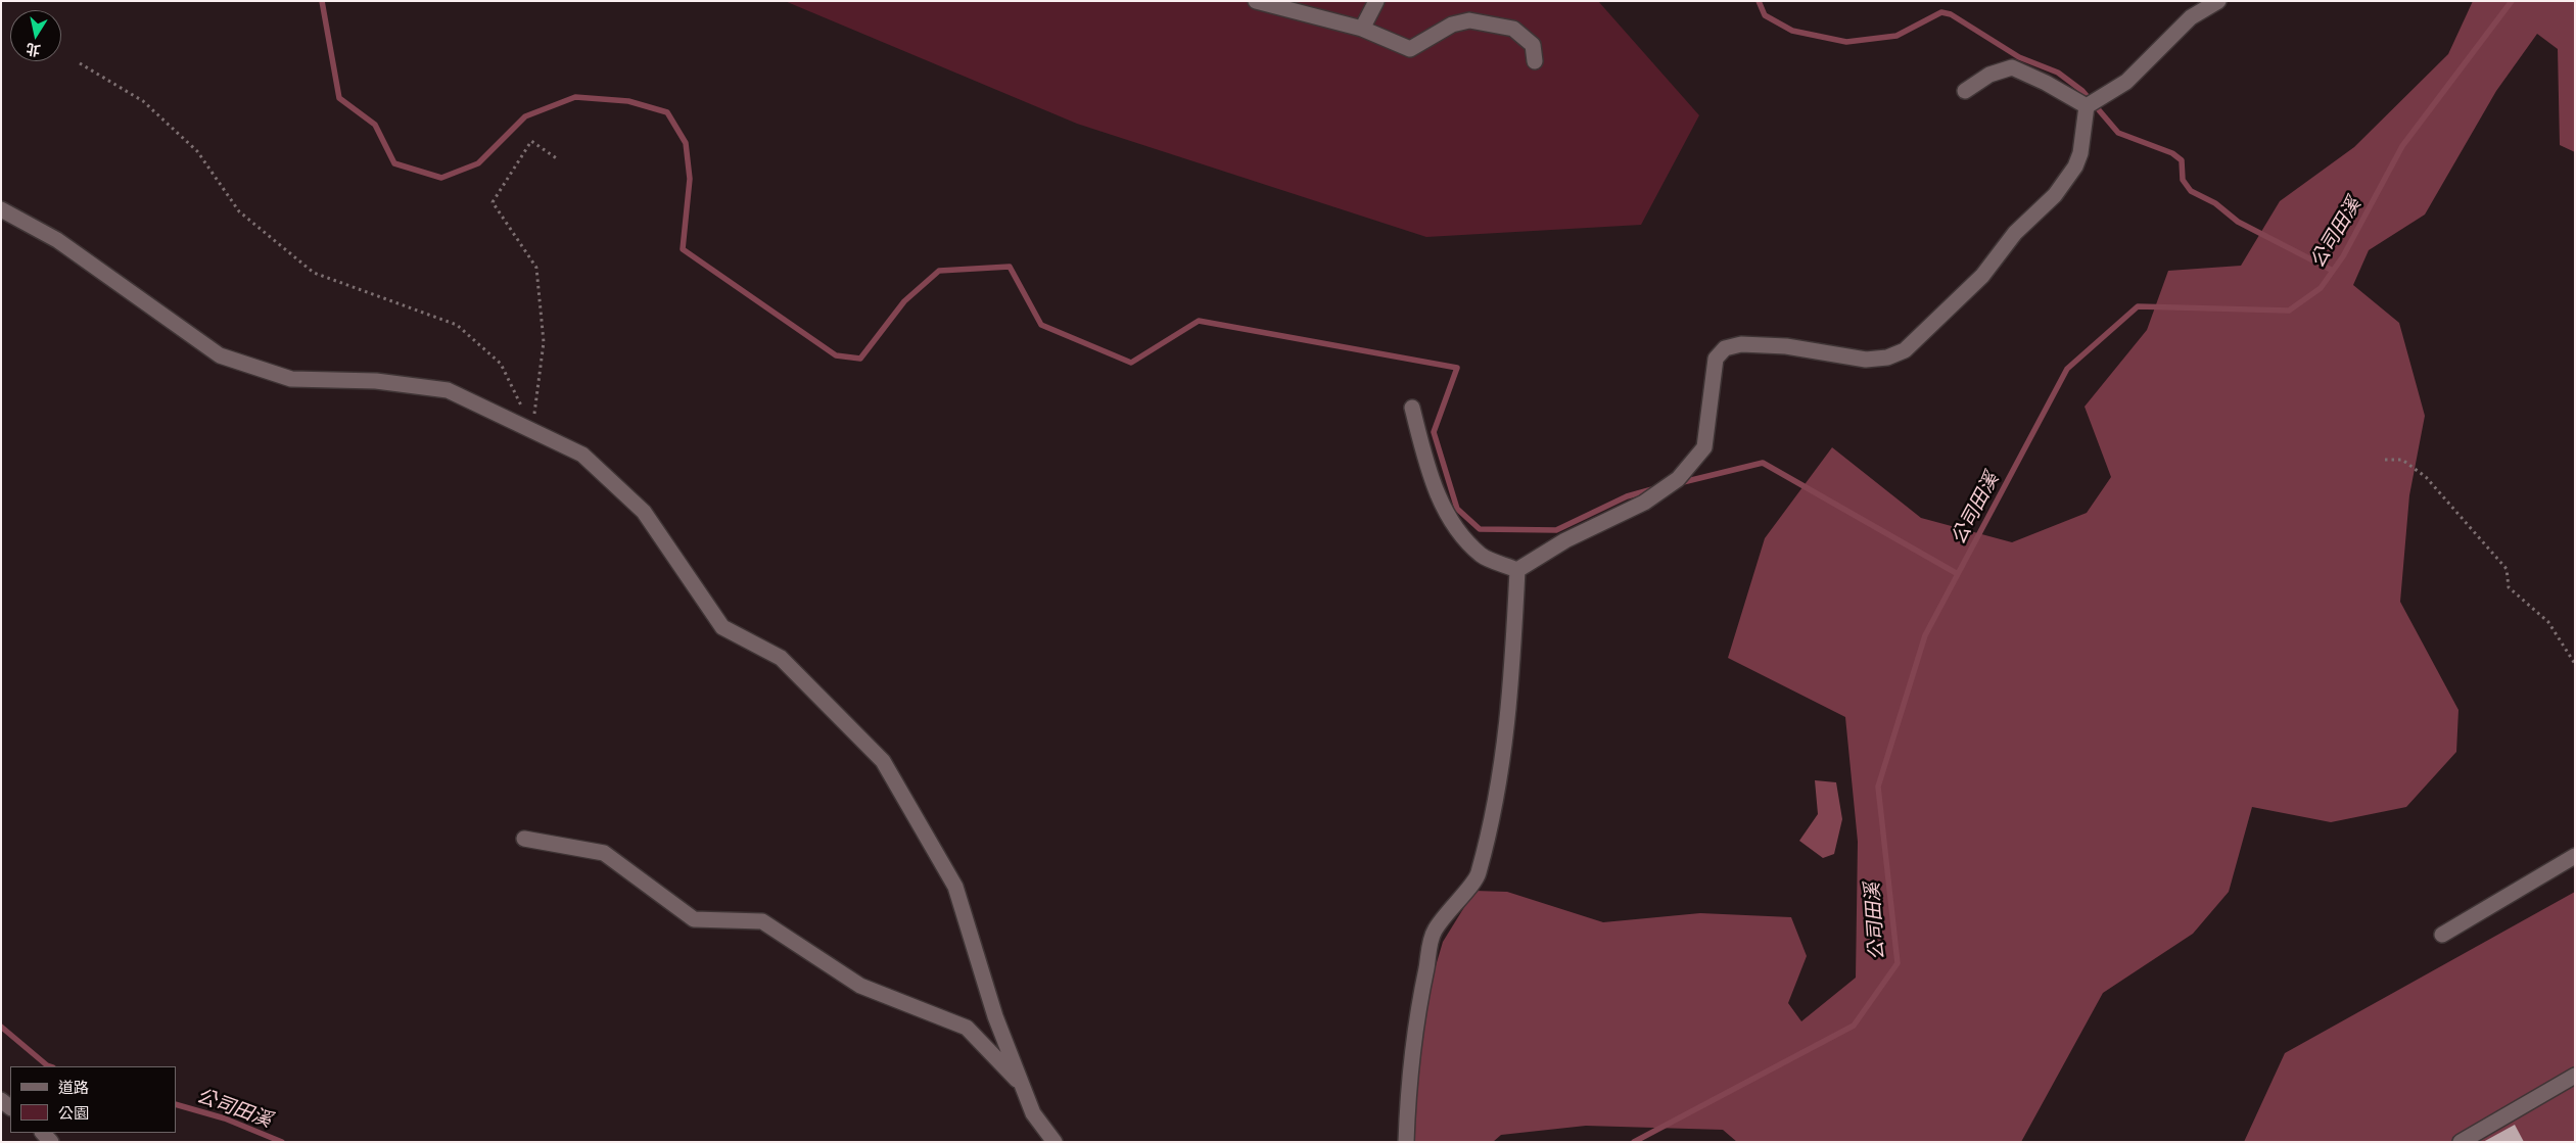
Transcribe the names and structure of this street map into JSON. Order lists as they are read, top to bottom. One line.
{"water":["公司田溪"],"legend":["道路","公園"],"north":"bottom"}
